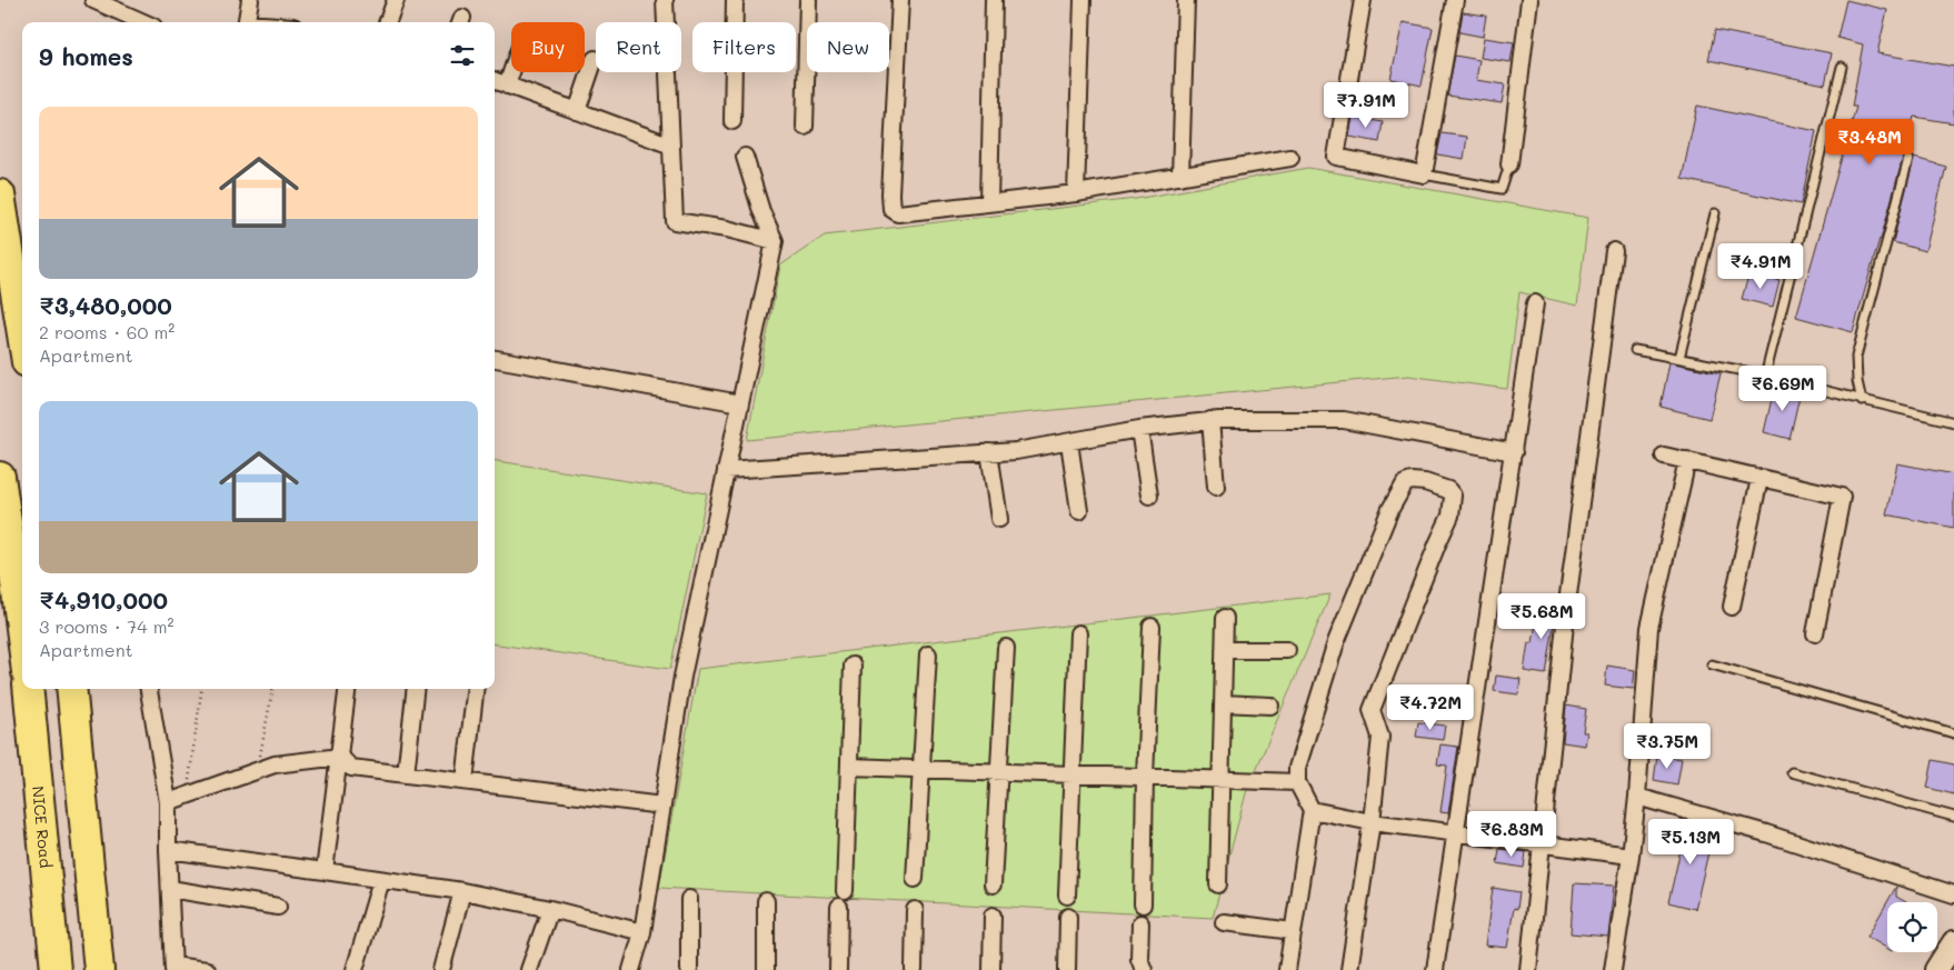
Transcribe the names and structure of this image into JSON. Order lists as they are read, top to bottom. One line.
{"streets":{"highway":["NICE Road"]},"page":{"chip":["Buy","Rent","Filters","New"],"heading":"9 homes","price":["₹7.91M","₹3.48M","₹4.91M","₹6.69M","₹5.68M","₹4.72M","₹3.75M","₹6.83M","₹5.13M"],"list":[{"name":"₹3,480,000","note":"2 rooms · 60 m² · Apartment"},{"name":"₹4,910,000","note":"3 rooms · 74 m² · Apartment"}]}}
